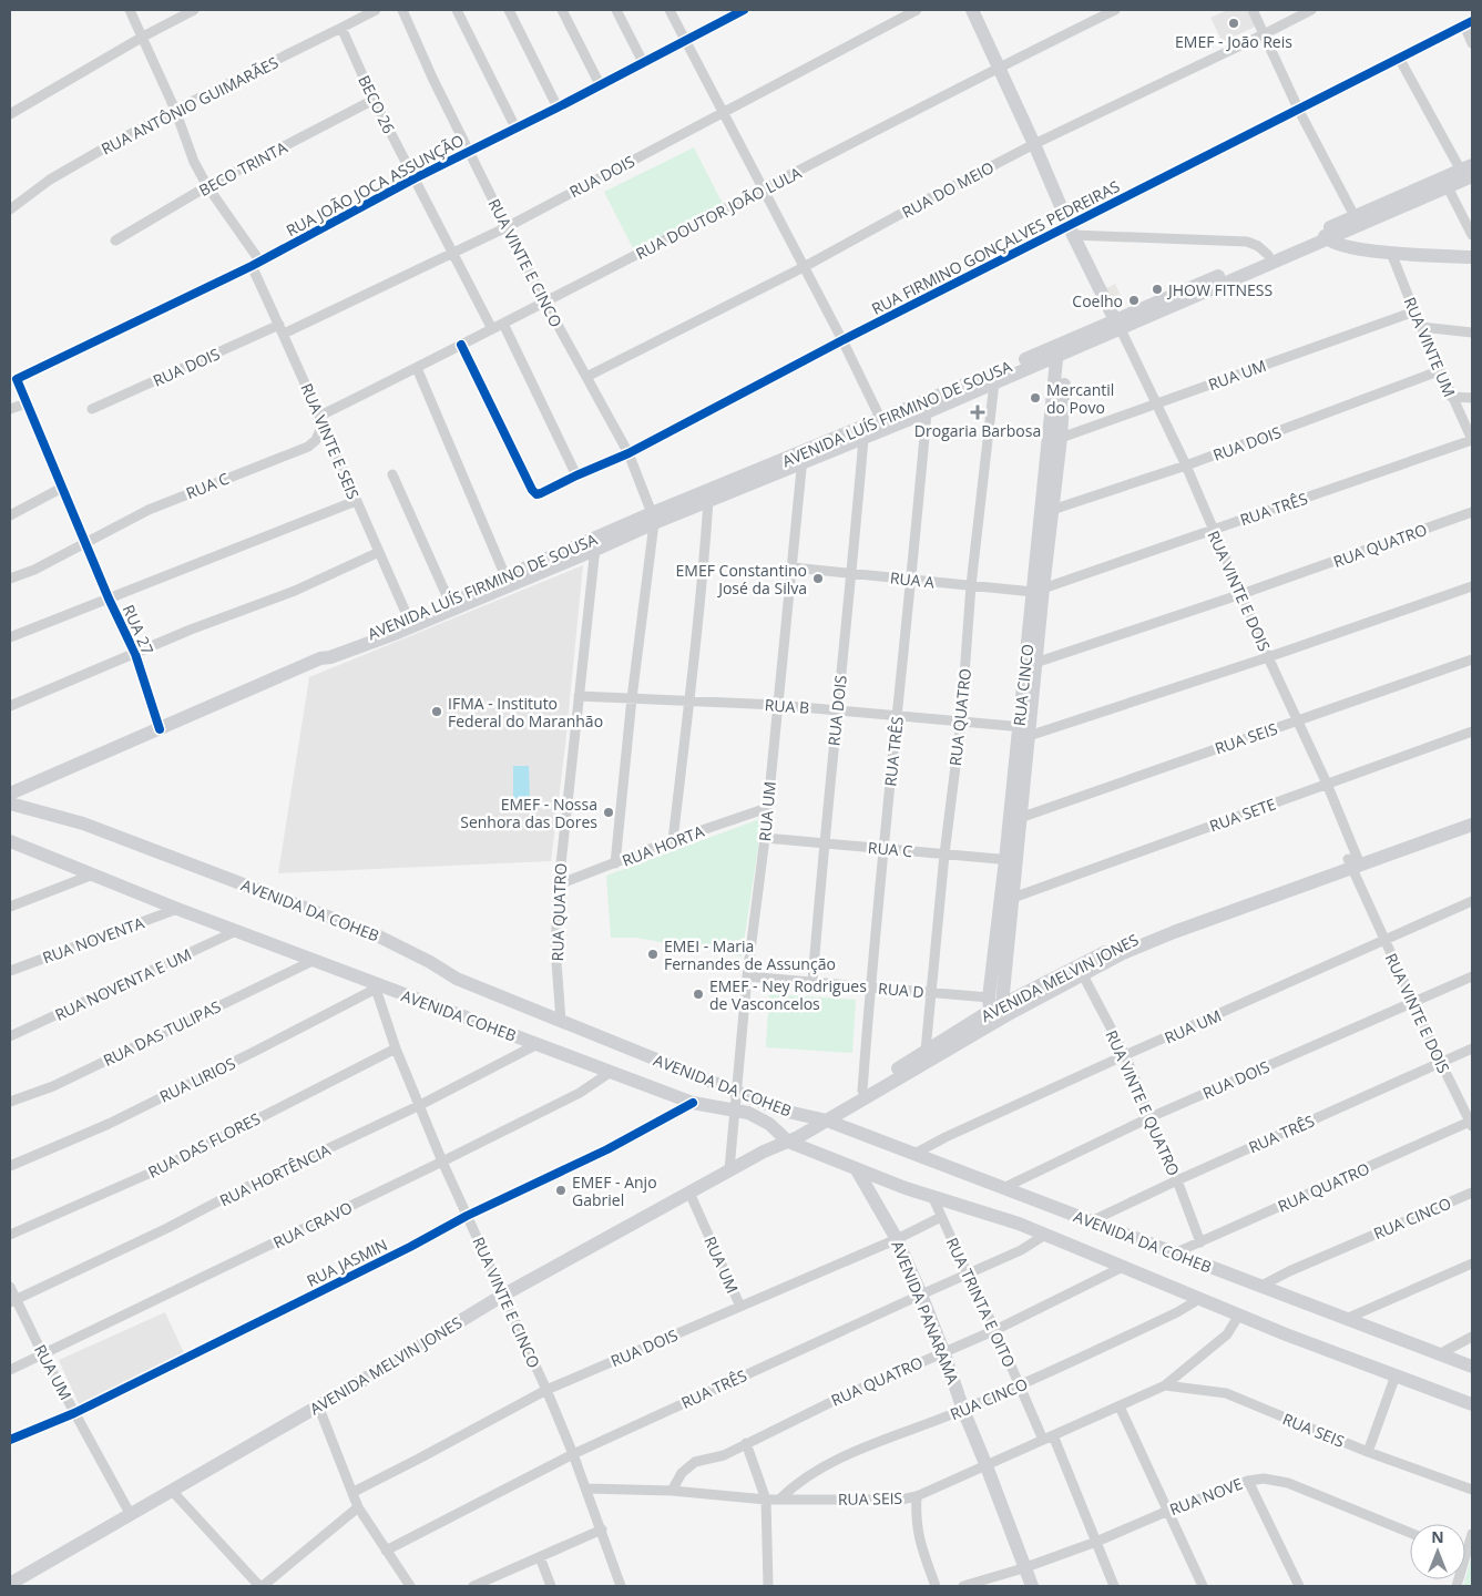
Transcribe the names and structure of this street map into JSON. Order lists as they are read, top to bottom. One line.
{"streets":{"main road":["AVENIDA LUÍS FIRMINO DE SOUSA","RUA CINCO","AVENIDA DA COHEB","AVENIDA MELVIN JONES","AVENIDA COHEB","AVENIDA PANARAMA"],"street":["BECO 26","RUA ANTÔNIO GUIMARÃES","BECO TRINTA","RUA DOIS","RUA JOÃO JOCA ASSUNÇÃO","RUA DO MEIO","RUA DOUTOR JOÃO LULA","RUA FIRMINO GONÇALVES PEDREIRAS","RUA VINTE E CINCO","RUA VINTE UM","RUA UM","RUA VINTE E SEIS","RUA C","RUA TRÊS","RUA QUATRO","RUA A","RUA VINTE E DOIS","RUA 27","RUA B","RUA SEIS","RUA SETE","RUA HORTA","RUA NOVENTA","RUA NOVENTA E UM","RUA D","RUA DAS TULIPAS","RUA LIRIOS","RUA VINTE E QUATRO","RUA DAS FLORES","RUA HORTÊNCIA","RUA CRAVO","RUA JASMIN","RUA TRINTA E OITO","RUA NOVE"]},"crossings":[["BECO 26","RUA ANTÔNIO GUIMARÃES"],["BECO 26","BECO TRINTA"],["BECO 26","RUA DOIS"],["BECO 26","RUA JOÃO JOCA ASSUNÇÃO"],["BECO 26","RUA DOUTOR JOÃO LULA"],["RUA ANTÔNIO GUIMARÃES","RUA VINTE E SEIS"],["BECO TRINTA","RUA VINTE E SEIS"],["RUA DOIS","RUA VINTE E CINCO"],["RUA DOIS","RUA VINTE UM"],["RUA DOIS","RUA UM"],["RUA DOIS","AVENIDA LUÍS FIRMINO DE SOUSA"],["RUA DOIS","RUA VINTE E SEIS"],["RUA DOIS","RUA C"],["RUA DOIS","RUA A"],["RUA DOIS","RUA VINTE E DOIS"],["RUA DOIS","RUA CINCO"],["RUA DOIS","RUA B"],["RUA DOIS","AVENIDA DA COHEB"],["RUA DOIS","RUA D"],["RUA DOIS","RUA VINTE E QUATRO"],["RUA DOIS","RUA TRINTA E OITO"],["RUA DOIS","AVENIDA PANARAMA"],["RUA JOÃO JOCA ASSUNÇÃO","RUA VINTE E CINCO"],["RUA JOÃO JOCA ASSUNÇÃO","RUA VINTE E SEIS"],["RUA JOÃO JOCA ASSUNÇÃO","RUA 27"],["RUA DO MEIO","RUA VINTE E CINCO"],["RUA DOUTOR JOÃO LULA","RUA FIRMINO GONÇALVES PEDREIRAS"],["RUA DOUTOR JOÃO LULA","RUA VINTE E CINCO"],["RUA DOUTOR JOÃO LULA","RUA VINTE E SEIS"],["RUA DOUTOR JOÃO LULA","RUA C"],["RUA FIRMINO GONÇALVES PEDREIRAS","RUA VINTE E CINCO"],["RUA VINTE E CINCO","AVENIDA LUÍS FIRMINO DE SOUSA"],["RUA VINTE E CINCO","RUA TRÊS"],["RUA VINTE E CINCO","RUA SEIS"],["RUA VINTE E CINCO","AVENIDA MELVIN JONES"],["RUA VINTE E CINCO","AVENIDA COHEB"],["RUA VINTE E CINCO","RUA LIRIOS"],["RUA VINTE E CINCO","RUA DAS FLORES"],["RUA VINTE E CINCO","RUA HORTÊNCIA"],["RUA VINTE E CINCO","RUA CRAVO"],["RUA VINTE E CINCO","RUA JASMIN"],["RUA VINTE UM","RUA UM"],["RUA VINTE UM","RUA TRÊS"],["RUA UM","AVENIDA LUÍS FIRMINO DE SOUSA"],["RUA UM","RUA C"],["RUA UM","RUA A"],["RUA UM","RUA VINTE E DOIS"],["RUA UM","RUA CINCO"],["RUA UM","RUA B"],["RUA UM","RUA HORTA"],["RUA UM","AVENIDA DA COHEB"],["RUA UM","AVENIDA MELVIN JONES"],["RUA UM","RUA D"],["RUA UM","AVENIDA COHEB"],["RUA UM","RUA VINTE E QUATRO"],["RUA UM","RUA HORTÊNCIA"],["RUA UM","RUA CRAVO"],["RUA UM","RUA JASMIN"],["AVENIDA LUÍS FIRMINO DE SOUSA","RUA VINTE E SEIS"],["AVENIDA LUÍS FIRMINO DE SOUSA","RUA TRÊS"],["AVENIDA LUÍS FIRMINO DE SOUSA","RUA QUATRO"],["AVENIDA LUÍS FIRMINO DE SOUSA","RUA VINTE E DOIS"],["AVENIDA LUÍS FIRMINO DE SOUSA","RUA 27"],["AVENIDA LUÍS FIRMINO DE SOUSA","RUA CINCO"],["RUA VINTE E SEIS","RUA C"],["RUA C","RUA TRÊS"],["RUA C","RUA QUATRO"],["RUA C","RUA 27"],["RUA C","RUA CINCO"],["RUA TRÊS","RUA A"],["RUA TRÊS","RUA VINTE E DOIS"],["RUA TRÊS","RUA CINCO"],["RUA TRÊS","RUA B"],["RUA TRÊS","AVENIDA DA COHEB"],["RUA TRÊS","AVENIDA MELVIN JONES"],["RUA TRÊS","RUA D"],["RUA TRÊS","RUA VINTE E QUATRO"],["RUA TRÊS","RUA TRINTA E OITO"],["RUA TRÊS","AVENIDA PANARAMA"],["RUA QUATRO","RUA A"],["RUA QUATRO","RUA VINTE E DOIS"],["RUA QUATRO","RUA CINCO"],["RUA QUATRO","RUA B"],["RUA QUATRO","RUA SEIS"],["RUA QUATRO","RUA HORTA"],["RUA QUATRO","AVENIDA DA COHEB"],["RUA QUATRO","AVENIDA MELVIN JONES"],["RUA QUATRO","RUA D"],["RUA QUATRO","RUA VINTE E QUATRO"],["RUA QUATRO","RUA TRINTA E OITO"],["RUA QUATRO","AVENIDA PANARAMA"],["RUA A","RUA CINCO"],["RUA VINTE E DOIS","RUA CINCO"],["RUA VINTE E DOIS","RUA SEIS"],["RUA VINTE E DOIS","RUA SETE"],["RUA VINTE E DOIS","AVENIDA MELVIN JONES"],["RUA CINCO","RUA B"],["RUA CINCO","RUA SEIS"],["RUA CINCO","RUA SETE"],["RUA CINCO","AVENIDA DA COHEB"],["RUA CINCO","AVENIDA MELVIN JONES"],["RUA CINCO","RUA D"],["RUA CINCO","RUA TRINTA E OITO"],["RUA CINCO","AVENIDA PANARAMA"],["RUA SEIS","AVENIDA DA COHEB"],["RUA SEIS","RUA TRINTA E OITO"],["RUA SEIS","AVENIDA PANARAMA"],["AVENIDA DA COHEB","AVENIDA MELVIN JONES"],["AVENIDA DA COHEB","AVENIDA COHEB"],["AVENIDA DA COHEB","RUA TRINTA E OITO"],["RUA NOVENTA","AVENIDA COHEB"],["AVENIDA MELVIN JONES","RUA D"],["AVENIDA MELVIN JONES","AVENIDA COHEB"],["AVENIDA MELVIN JONES","RUA VINTE E QUATRO"],["RUA NOVENTA E UM","AVENIDA COHEB"],["AVENIDA COHEB","RUA DAS TULIPAS"],["AVENIDA COHEB","RUA LIRIOS"],["AVENIDA COHEB","RUA HORTÊNCIA"],["AVENIDA COHEB","RUA CRAVO"],["AVENIDA COHEB","RUA JASMIN"],["AVENIDA COHEB","AVENIDA PANARAMA"],["RUA TRINTA E OITO","RUA NOVE"],["AVENIDA PANARAMA","RUA NOVE"]],"places":{"other":["EMEF - João Reis","JHOW FITNESS","Coelho","Mercantil do Povo","EMEF Constantino José da Silva","IFMA - Instituto Federal do Maranhão","EMEF - Nossa Senhora das Dores","EMEI - Maria Fernandes de Assunção","EMEF - Ney Rodrigues de Vasconcelos","EMEF - Anjo Gabriel"],"health":["Drogaria Barbosa"]},"north":"top"}
